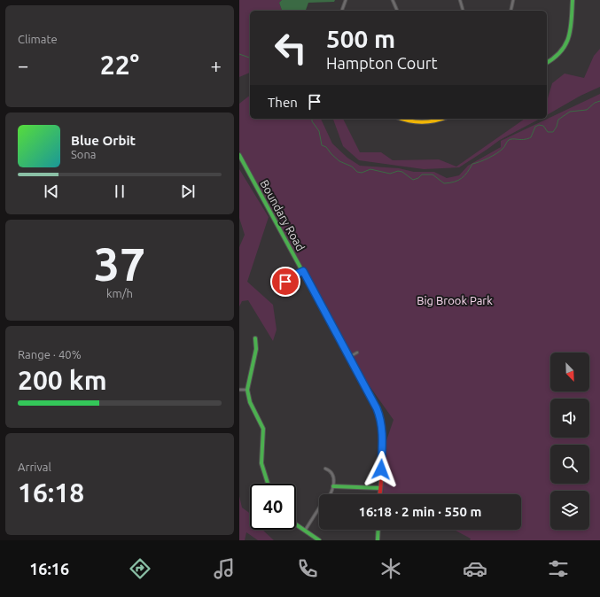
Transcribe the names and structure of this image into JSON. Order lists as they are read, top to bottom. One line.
{"streets":{"street":["Boundary Road"]},"parks":["Big Brook Park"],"north":"bottom right","page":{"tile":["Climate",["37","km/h"],["Range · 40%","200 km"],["Arrival","16:18"]],"turn":["500 m","Hampton Court"],"heat":["−","22°","+"],"then":"Then","song":["Blue Orbit","Sona"],"limit":"40","trip":"16:18 · 2 min · 550 m","tabs":"16:16"}}
